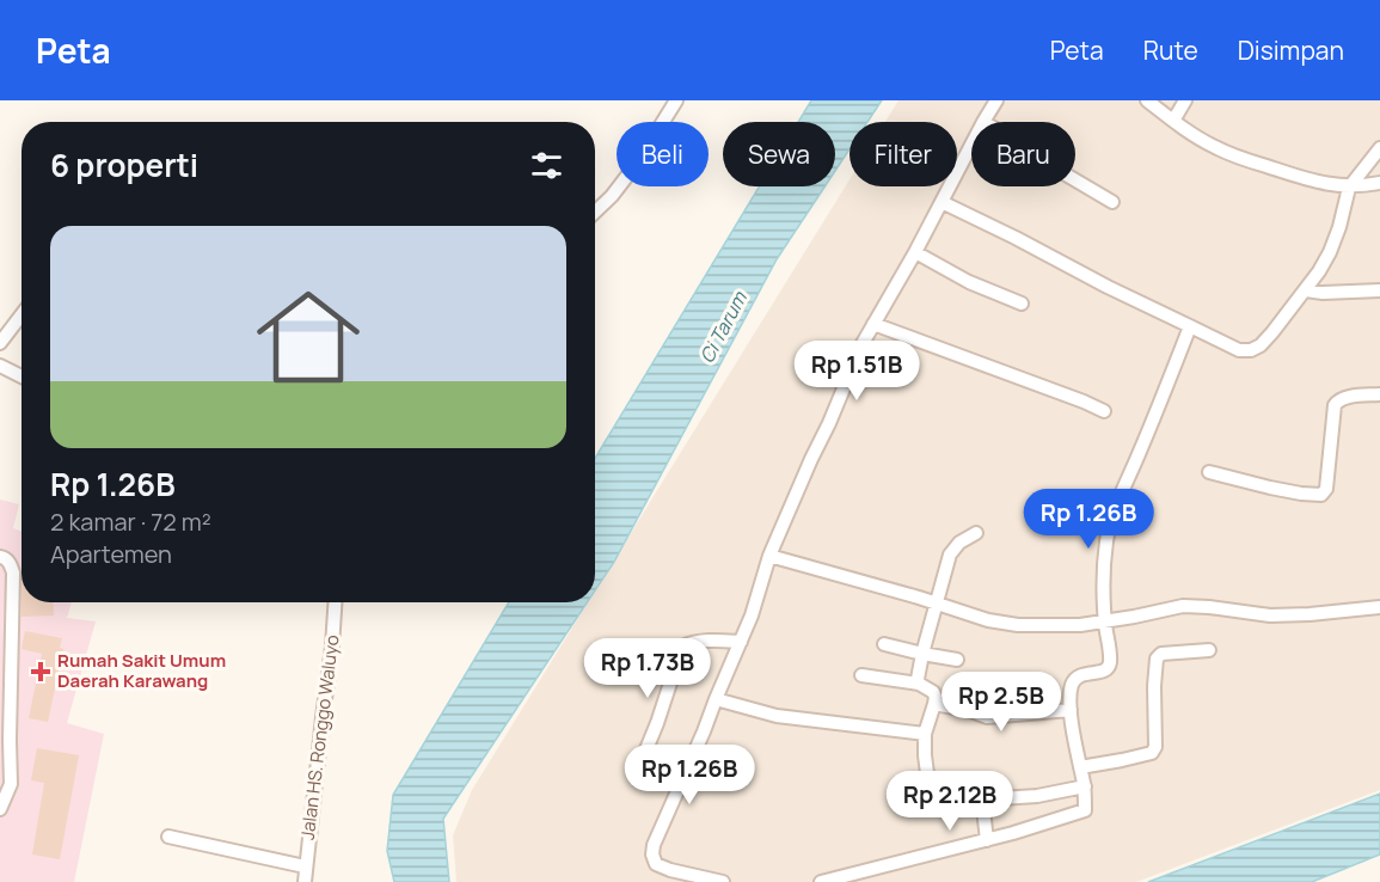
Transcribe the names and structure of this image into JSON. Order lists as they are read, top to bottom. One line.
{"streets":{"street":["Jalan HS. Ronggo Waluyo"]},"water":["Ci Tarum"],"places":{"health":["Rumah Sakit Umum Daerah Karawang"]},"page":{"header":"Peta","nav":["Peta","Rute","Disimpan"],"chip":["Beli","Sewa","Filter","Baru"],"heading":"6 properti","list":[{"name":"Rp 1.26B","note":"2 kamar · 72 m² · Apartemen"}],"price":["Rp 1.51B","Rp 1.26B","Rp 1.73B","Rp 2.5B","Rp 1.26B","Rp 2.12B"]}}
